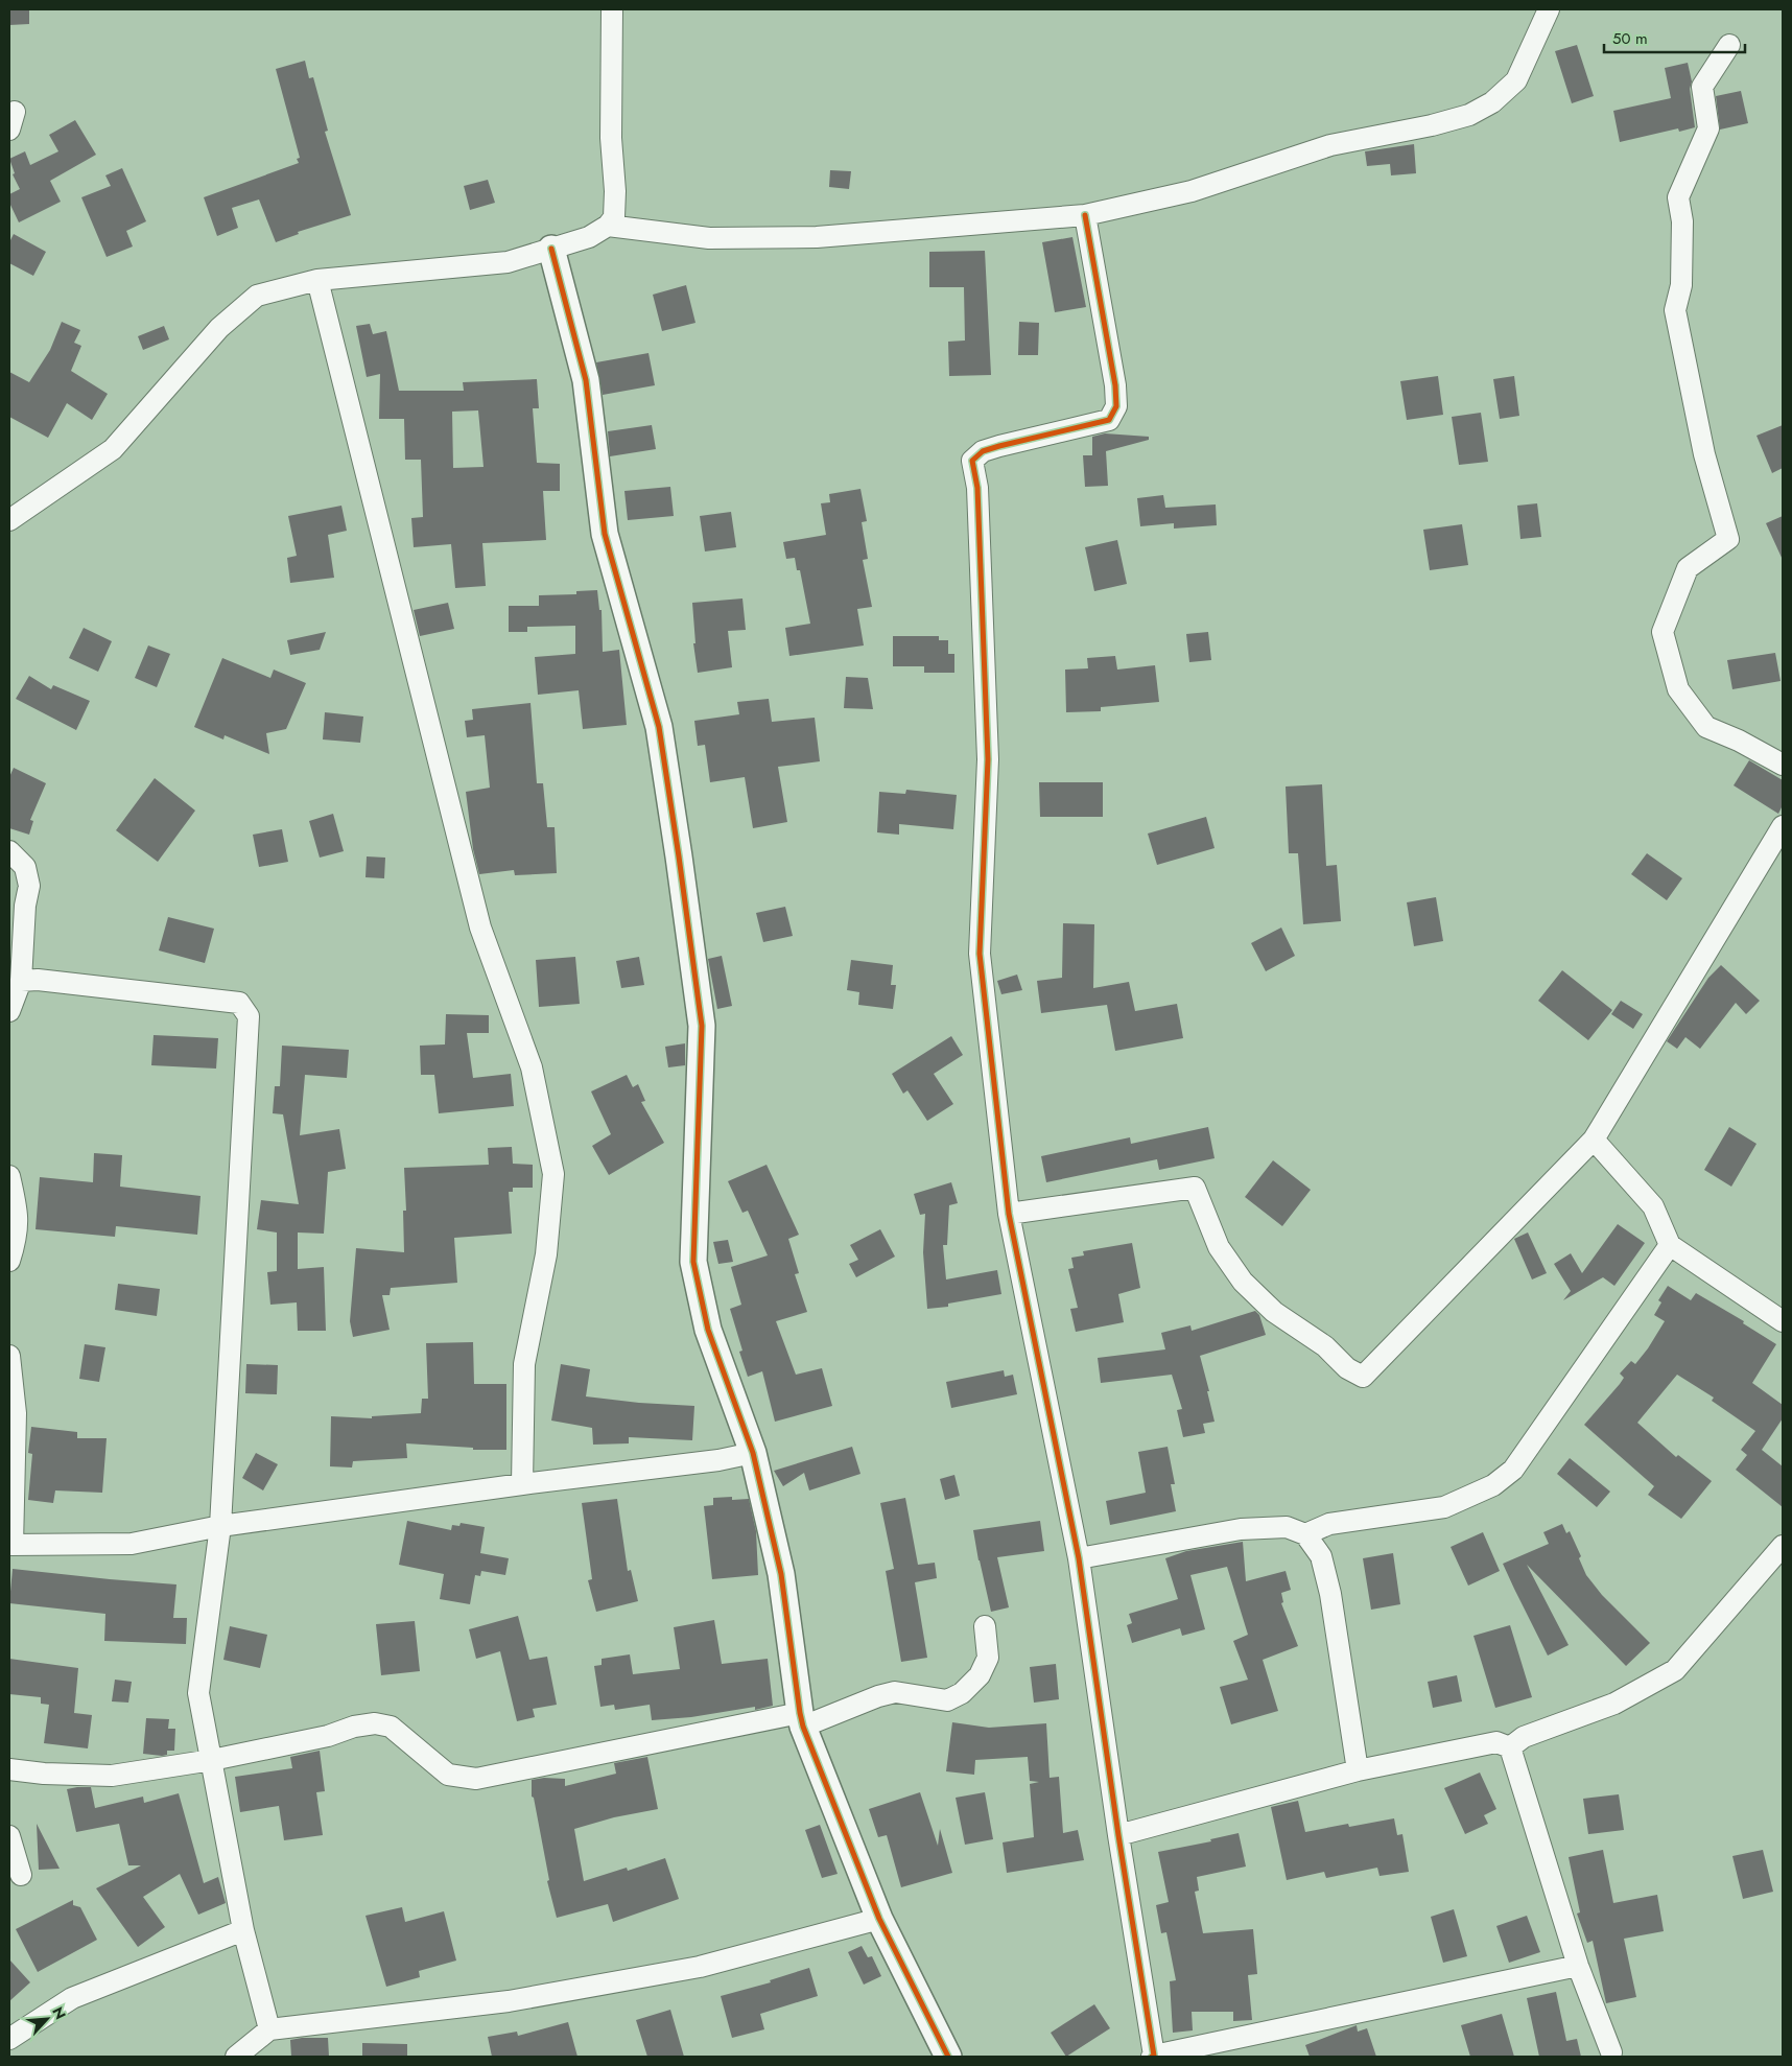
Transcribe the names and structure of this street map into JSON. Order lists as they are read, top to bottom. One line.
{"scale_bar":"50 m","north":"top right"}
